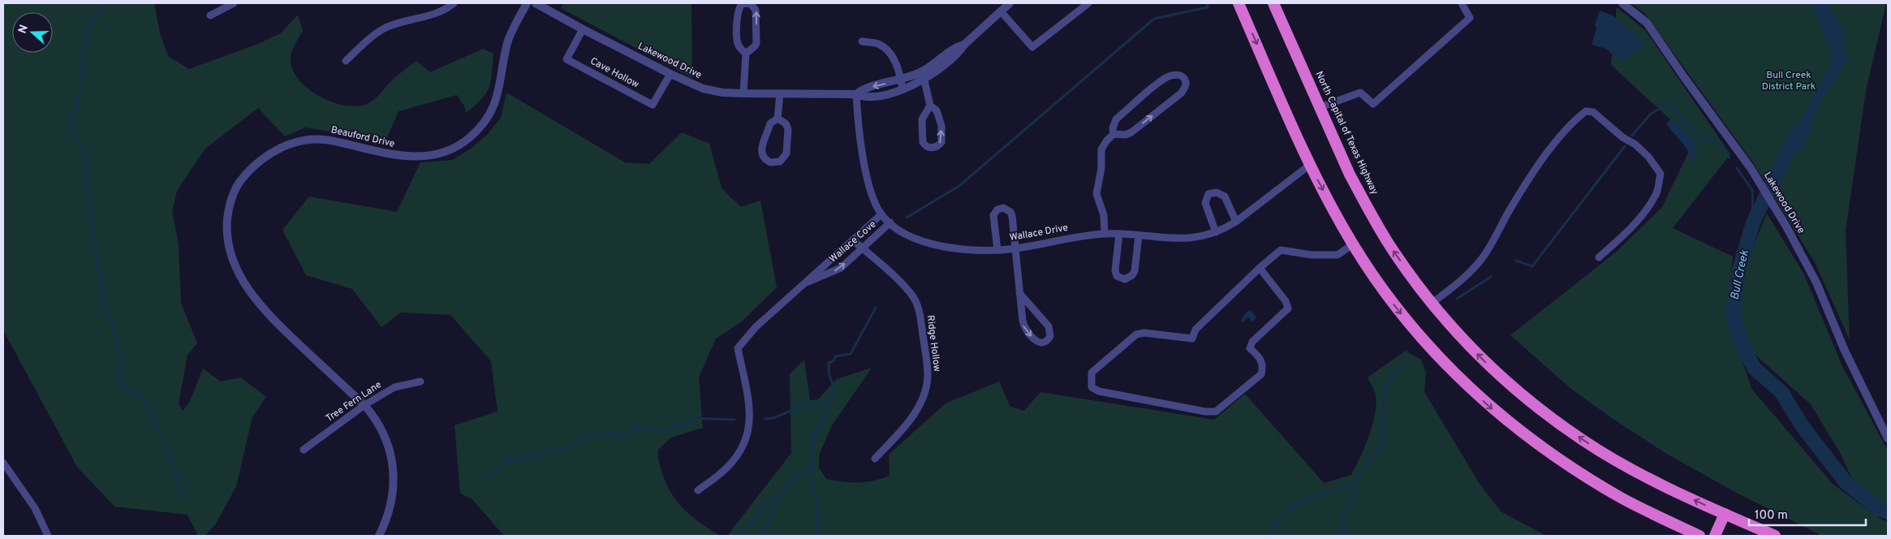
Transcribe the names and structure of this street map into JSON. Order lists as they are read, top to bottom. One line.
{"streets":{"highway":["North Capital of Texas Highway"],"street":["Lakewood Drive","Cave Hollow","Beauford Drive","Wallace Drive","Wallace Cove","Ridge Hollow","Tree Fern Lane"]},"crossings":[["Lakewood Drive","Cave Hollow"],["Lakewood Drive","Wallace Drive"],["Beauford Drive","Tree Fern Lane"],["Wallace Drive","Wallace Cove"],["Wallace Cove","Ridge Hollow"]],"water":["Bull Creek"],"parks":["Bull Creek District Park"],"scale_bar":"100 m","north":"left"}
